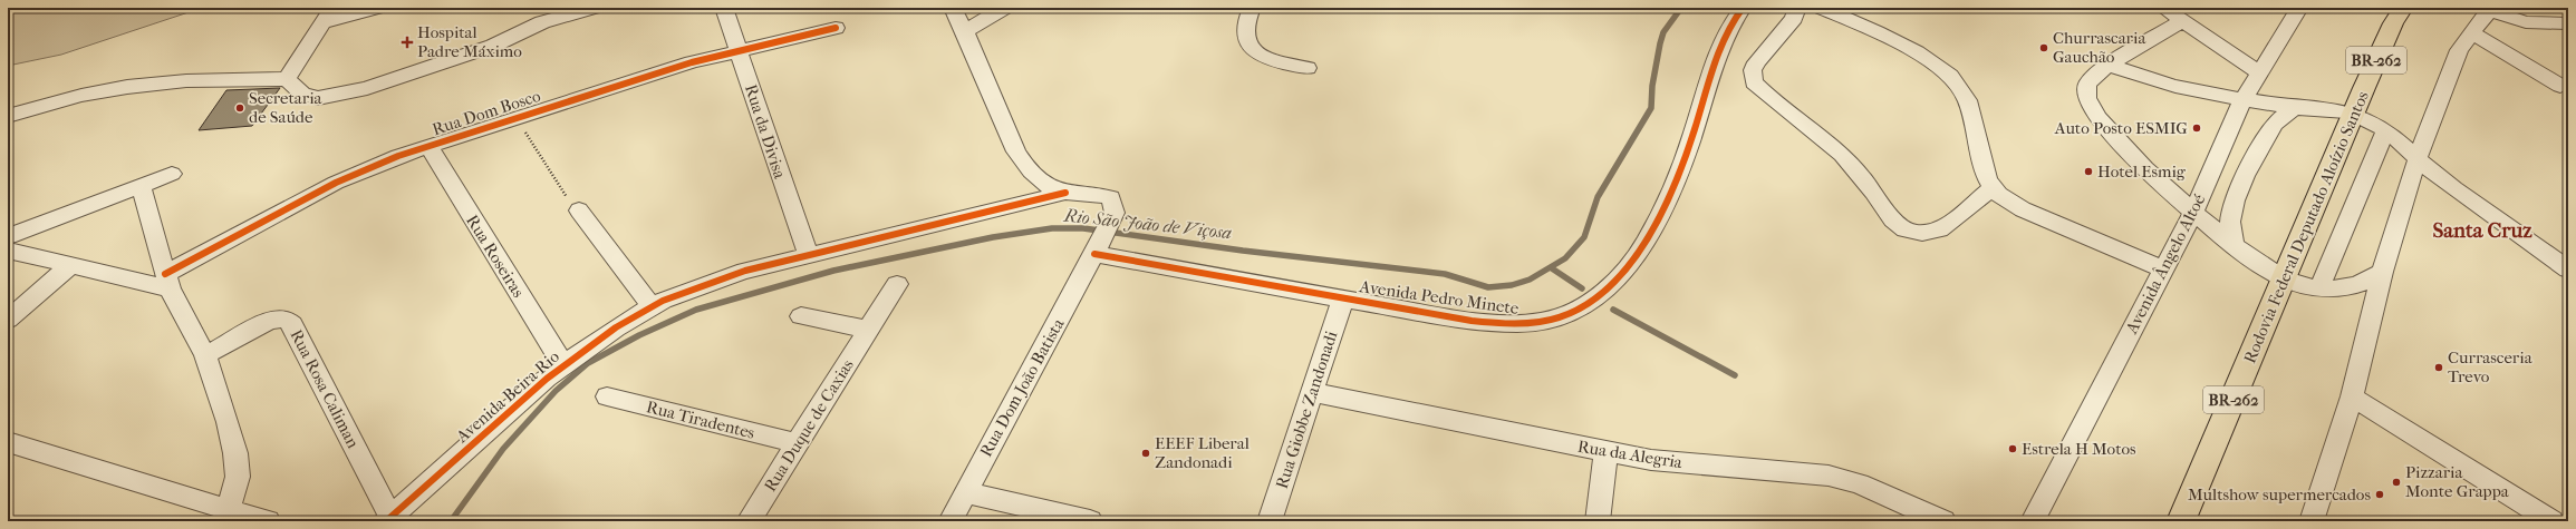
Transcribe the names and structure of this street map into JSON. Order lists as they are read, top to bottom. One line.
{"streets":{"highway":["BR-262","Rodovia Federal Deputado Aloízio Santos"],"street":["Rua Dom Bosco","Rua da Divisa","Rua Roseiras","Avenida Ângelo Altoé","Avenida Pedro Minete","Rua Dom João Batista","Rua Rosa Caliman","Avenida Beira Rio","Rua Giobbe Zandonadi","Rua Tiradentes","Rua Duque de Caxias","Rua da Alegria"]},"crossings":[["Rua Dom Bosco","Rua da Divisa"],["Rua Dom Bosco","Rua Roseiras"],["Rua da Divisa","Avenida Beira Rio"],["Rua Roseiras","Avenida Beira Rio"],["Avenida Pedro Minete","Rua Dom João Batista"],["Avenida Pedro Minete","Rua Giobbe Zandonadi"],["Rua Dom João Batista","Avenida Beira Rio"],["Rua Rosa Caliman","Avenida Beira Rio"],["Rua Giobbe Zandonadi","Rua da Alegria"],["Rua Tiradentes","Rua Duque de Caxias"]],"districts":["Santa Cruz"],"water":["Rio São João de Viçosa"],"places":{"health":["Hospital Padre Máximo"],"other":["Churrascaria Gauchão","Secretaria de Saúde","Auto Posto ESMIG","Hotel Esmig","Currasceria Trevo","Estrela H Motos","EEEF Liberal Zandonadi","Pizzaria Monte Grappa","Multshow supermercados"]}}
